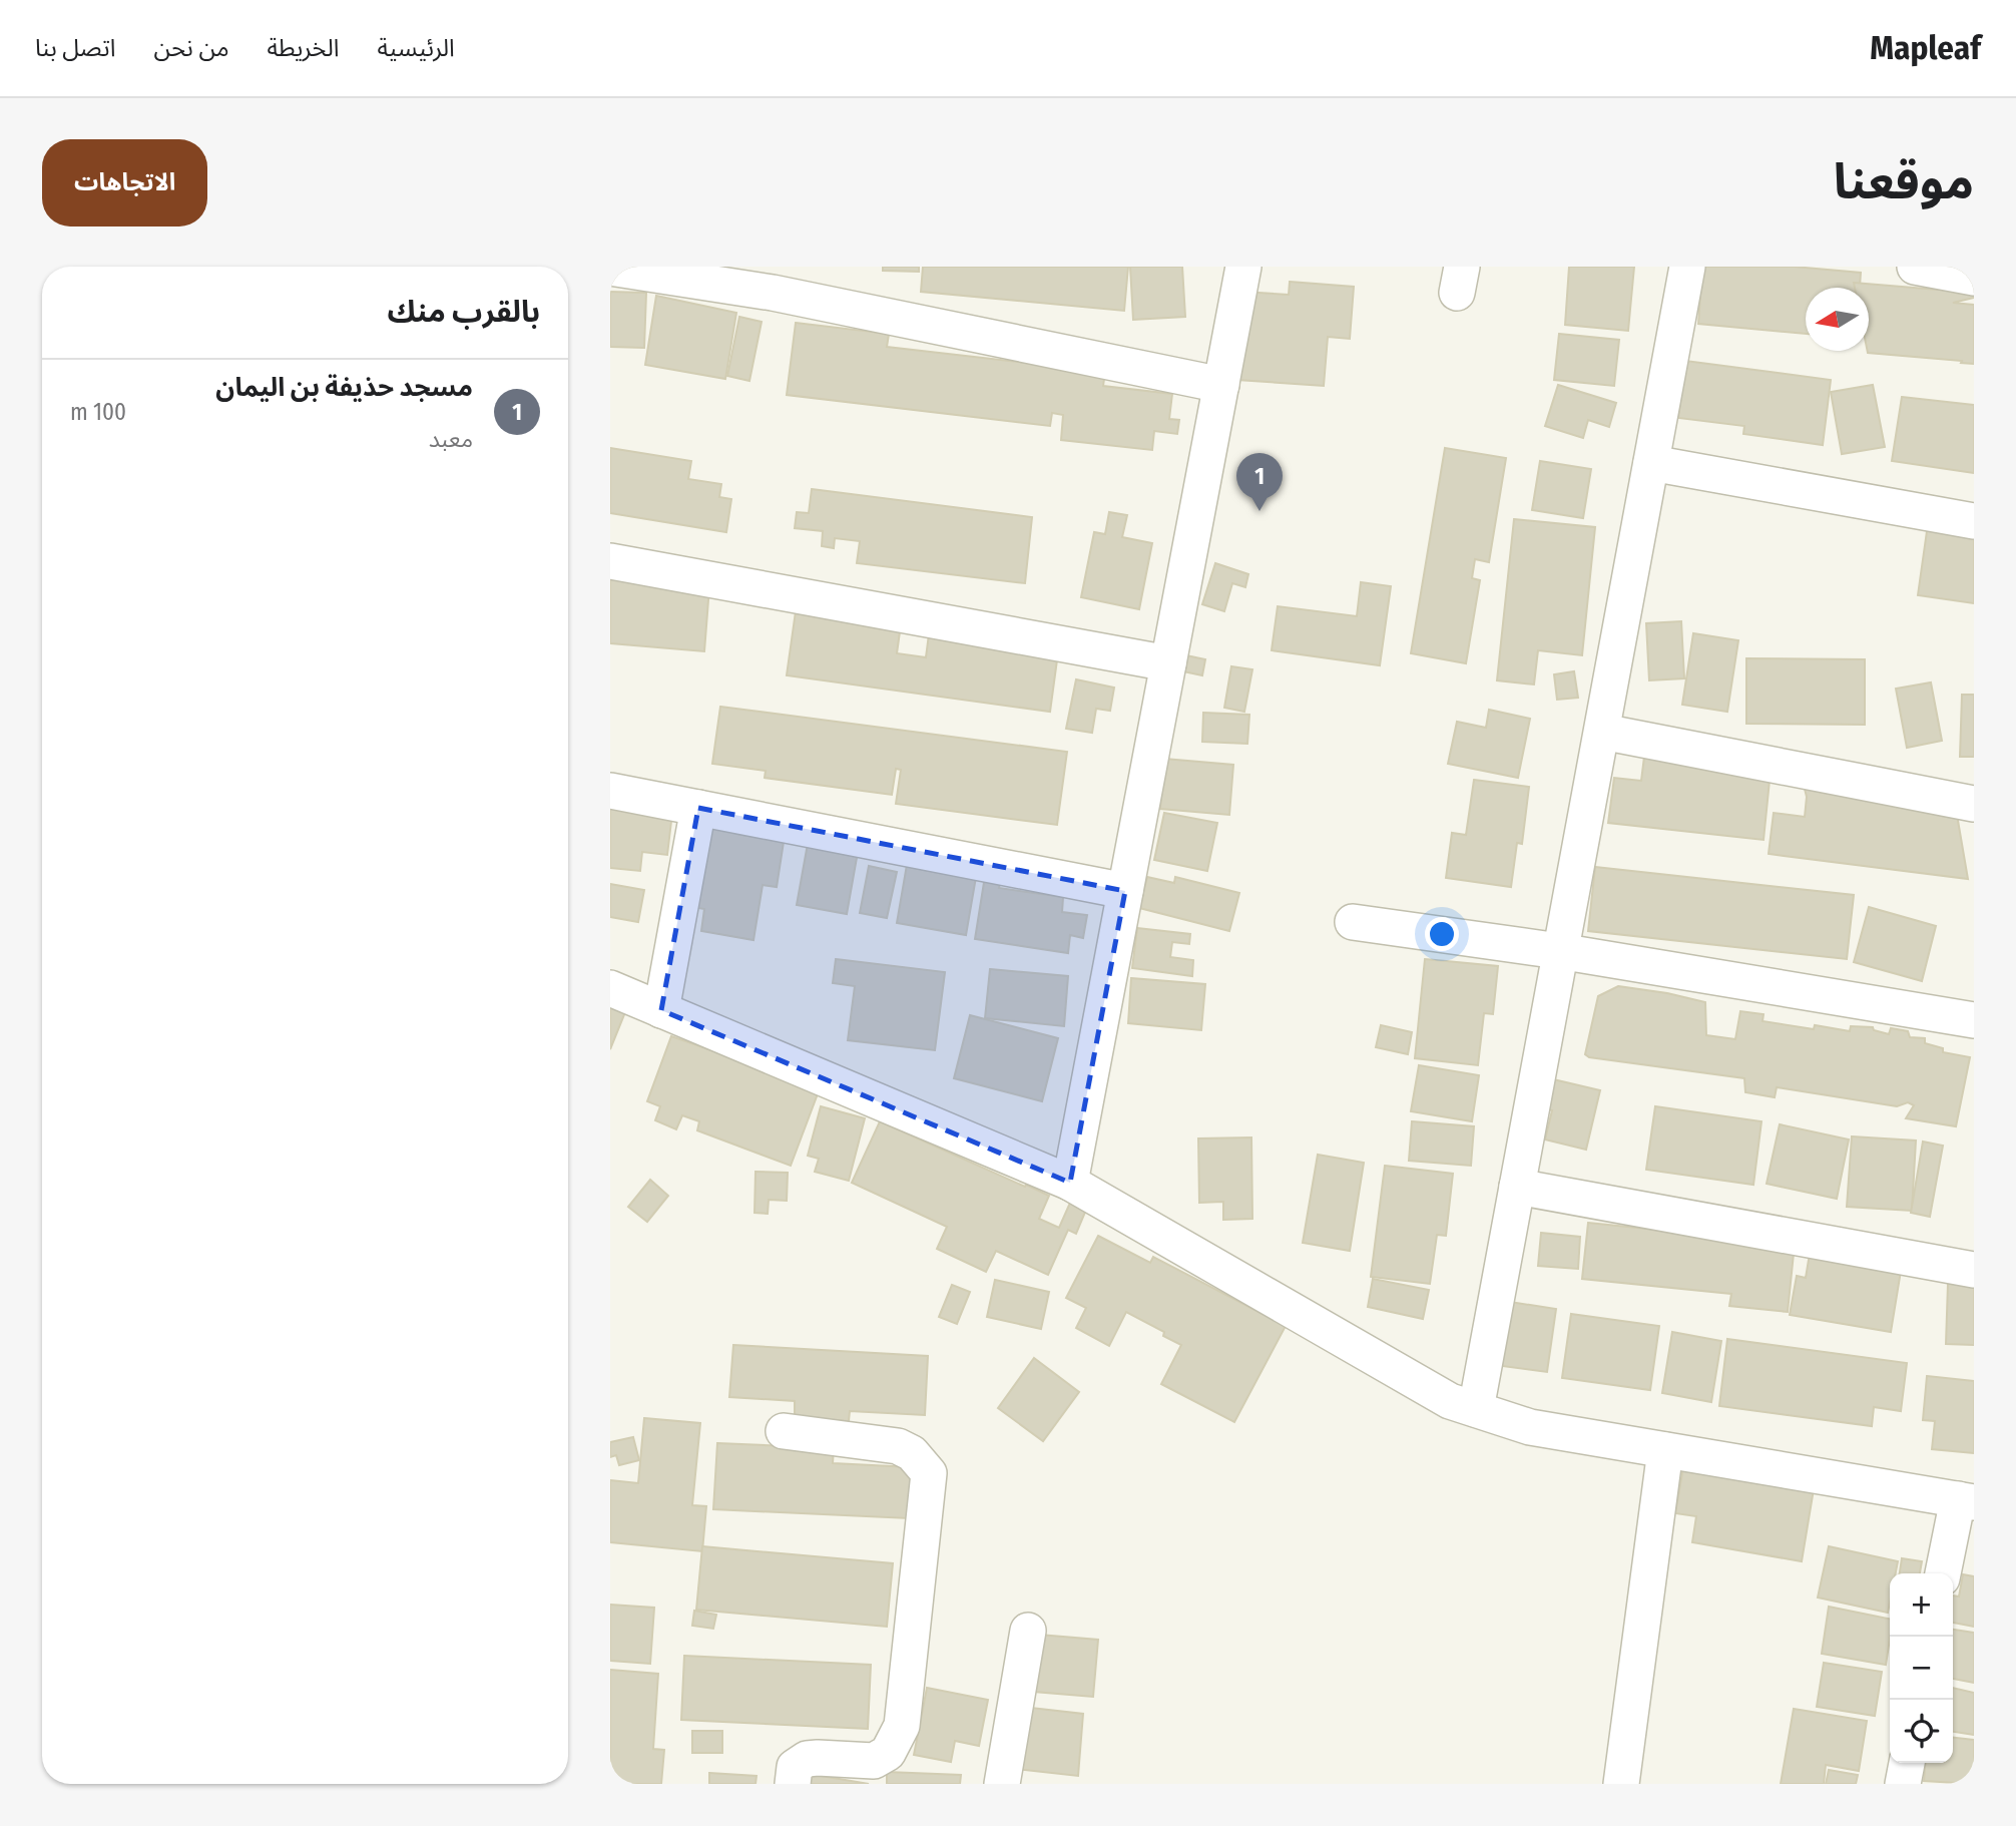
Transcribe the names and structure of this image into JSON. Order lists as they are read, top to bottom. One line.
{"north":"left","page":{"header":"Mapleaf","nav":["الرئيسية","الخريطة","من نحن","اتصل بنا"],"title":"موقعنا","buttons":"الاتجاهات","heading":"بالقرب منك","list":[{"mark":"1","name":"مسجد حذيفة بن اليمان","note":"معبد","value":"100 m"}],"pins":"1","map_buttons":["+","−"]}}
